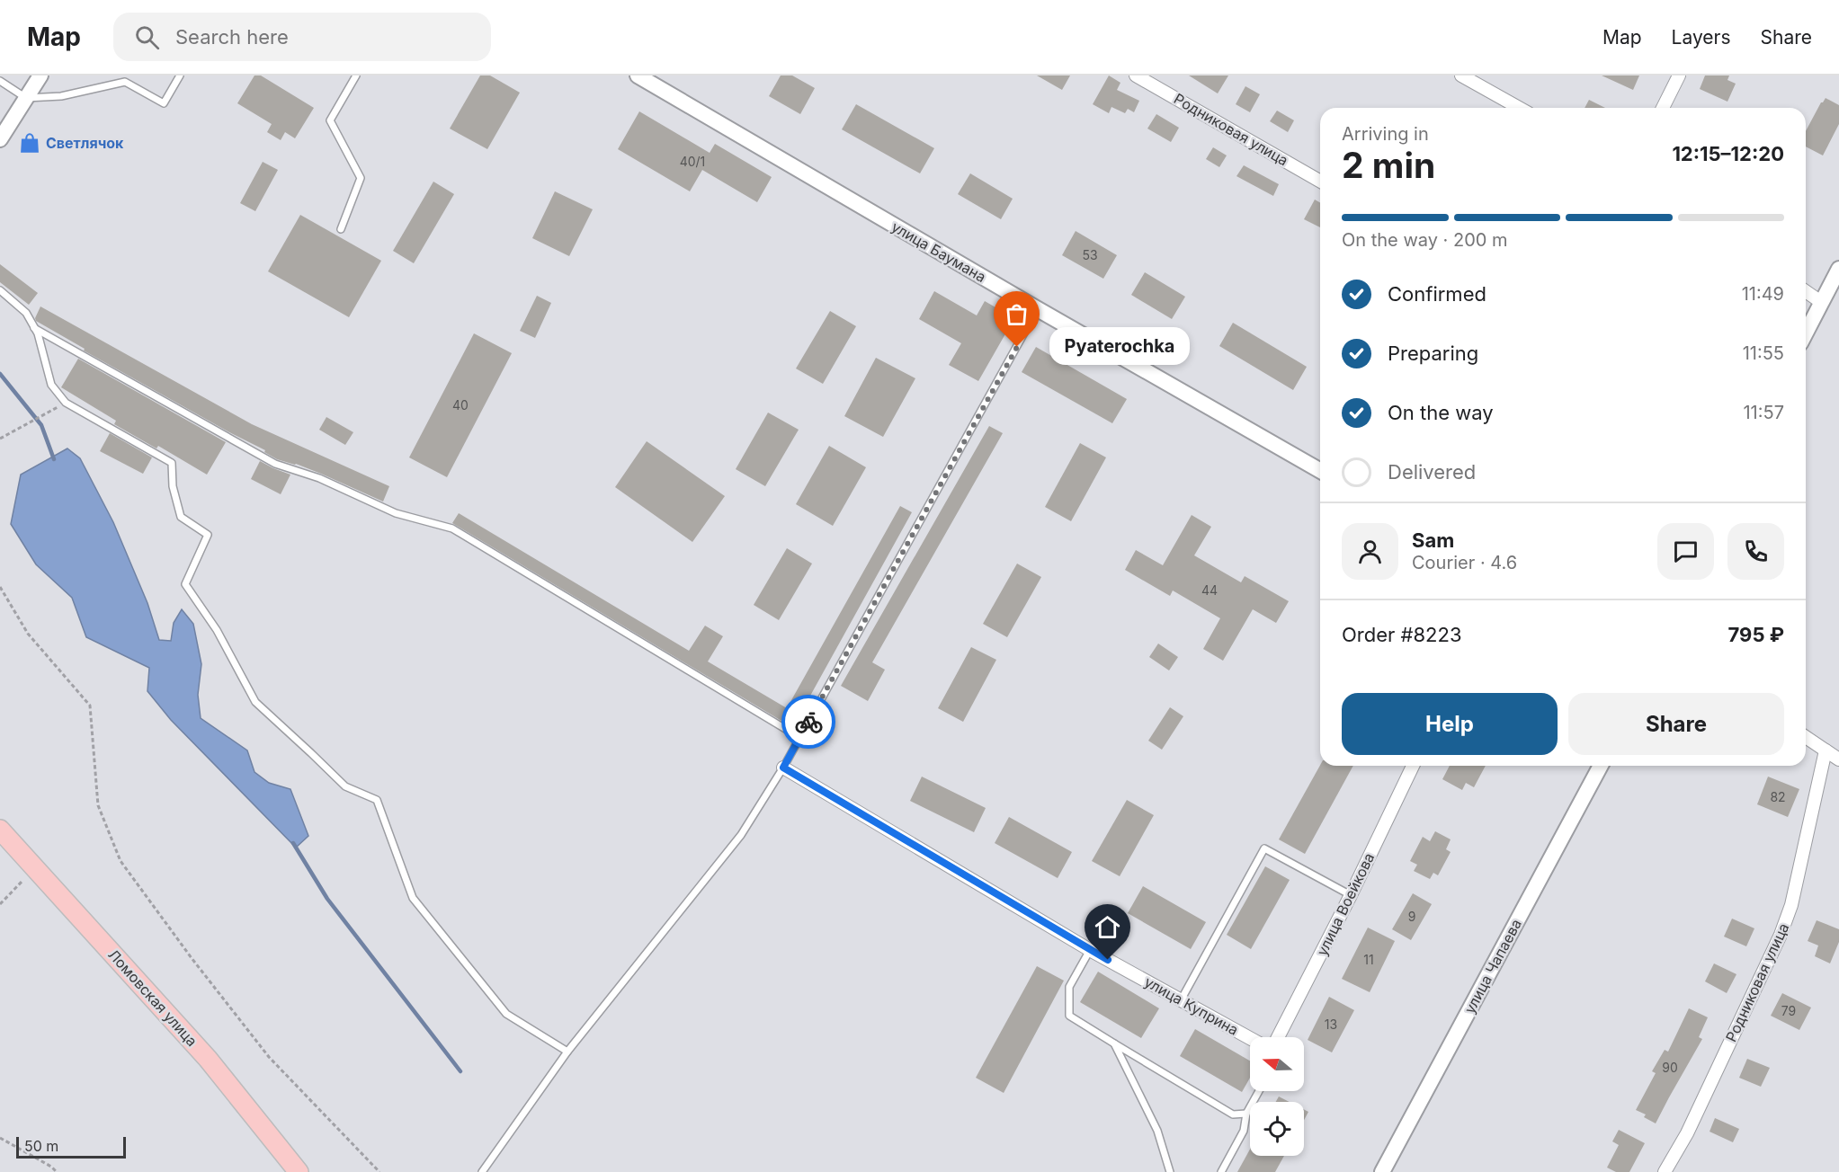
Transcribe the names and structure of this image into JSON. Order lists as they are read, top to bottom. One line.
{"streets":{"main road":["Ломовская улица"],"street":["Родниковая улица","улица Баумана","улица Воейкова","улица Чапаева","улица Куприна"]},"places":{"shop":["Светлячок"],"other":["Pyaterochka"]},"house_numbers":["40/1","53","40","44","82","9","11","79","13","90"],"scale_bar":"50 m","north":"left","page":{"header":"Map","search":"Search here","nav":["Map","Layers","Share"],"heading":["2 min","Arriving in","12:15–12:20"],"panel":["Sam","Courier · 4.6","Order #8223","795 ₽"],"bar":"On the way · 200 m","list":[["Confirmed","11:49"],["Preparing","11:55"],["On the way","11:57"],"Delivered"],"bubble":"Pyaterochka","buttons":["Help","Share"],"scale":"50 m"}}
